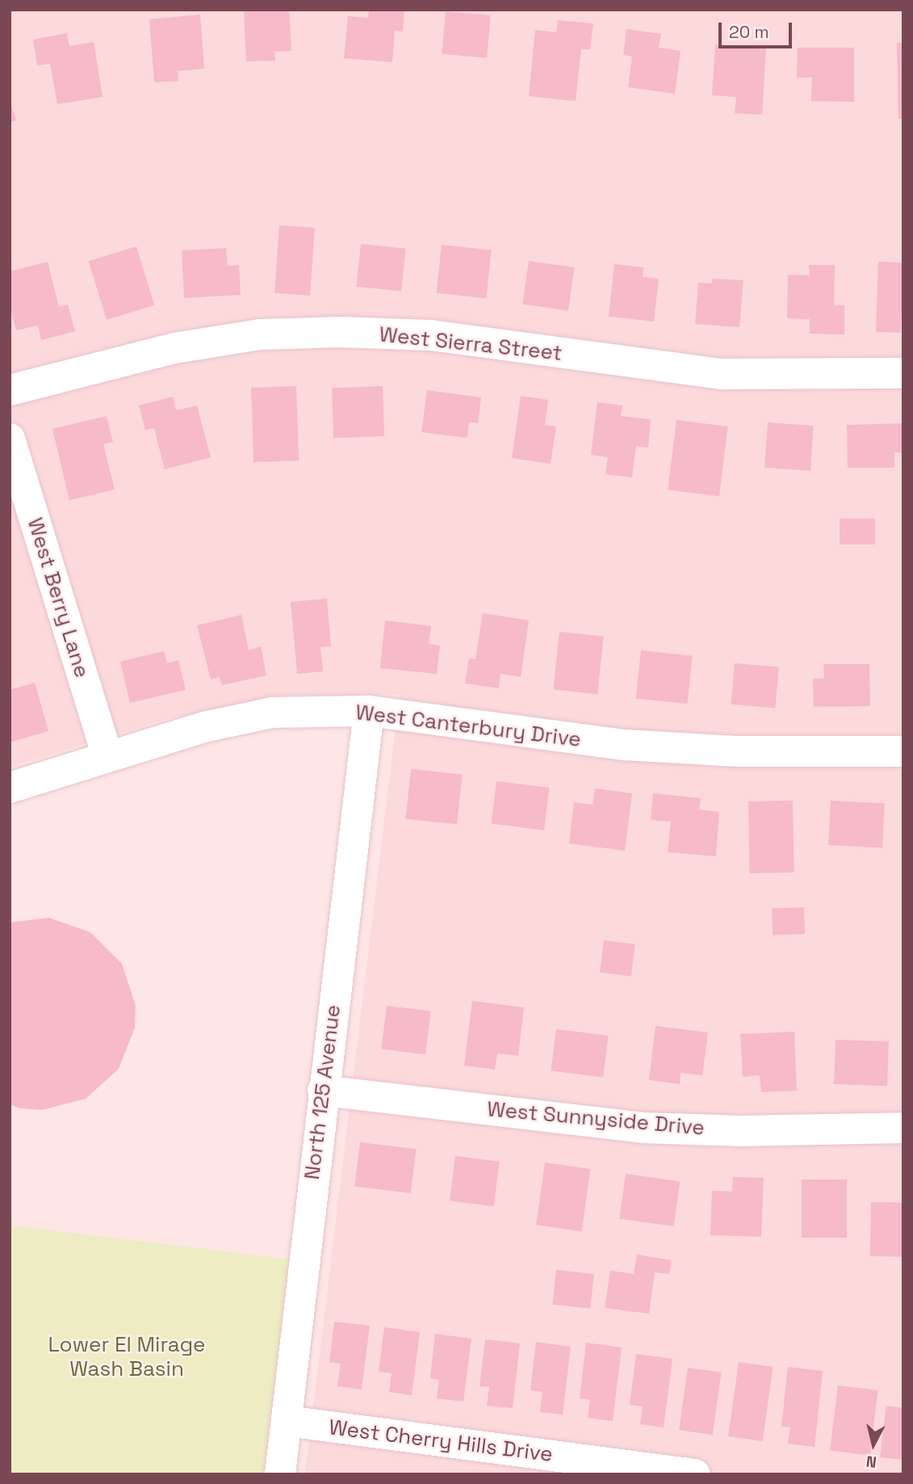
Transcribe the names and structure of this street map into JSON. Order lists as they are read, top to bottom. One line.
{"streets":{"street":["West Sierra Street","West Berry Lane","West Canterbury Drive","North 125 Avenue","West Sunnyside Drive","West Cherry Hills Drive"]},"crossings":[["West Berry Lane","West Canterbury Drive"],["West Canterbury Drive","North 125 Avenue"],["North 125 Avenue","West Sunnyside Drive"],["North 125 Avenue","West Cherry Hills Drive"]],"parks":["Lower El Mirage Wash Basin"],"scale_bar":"20 m","north":"bottom"}
